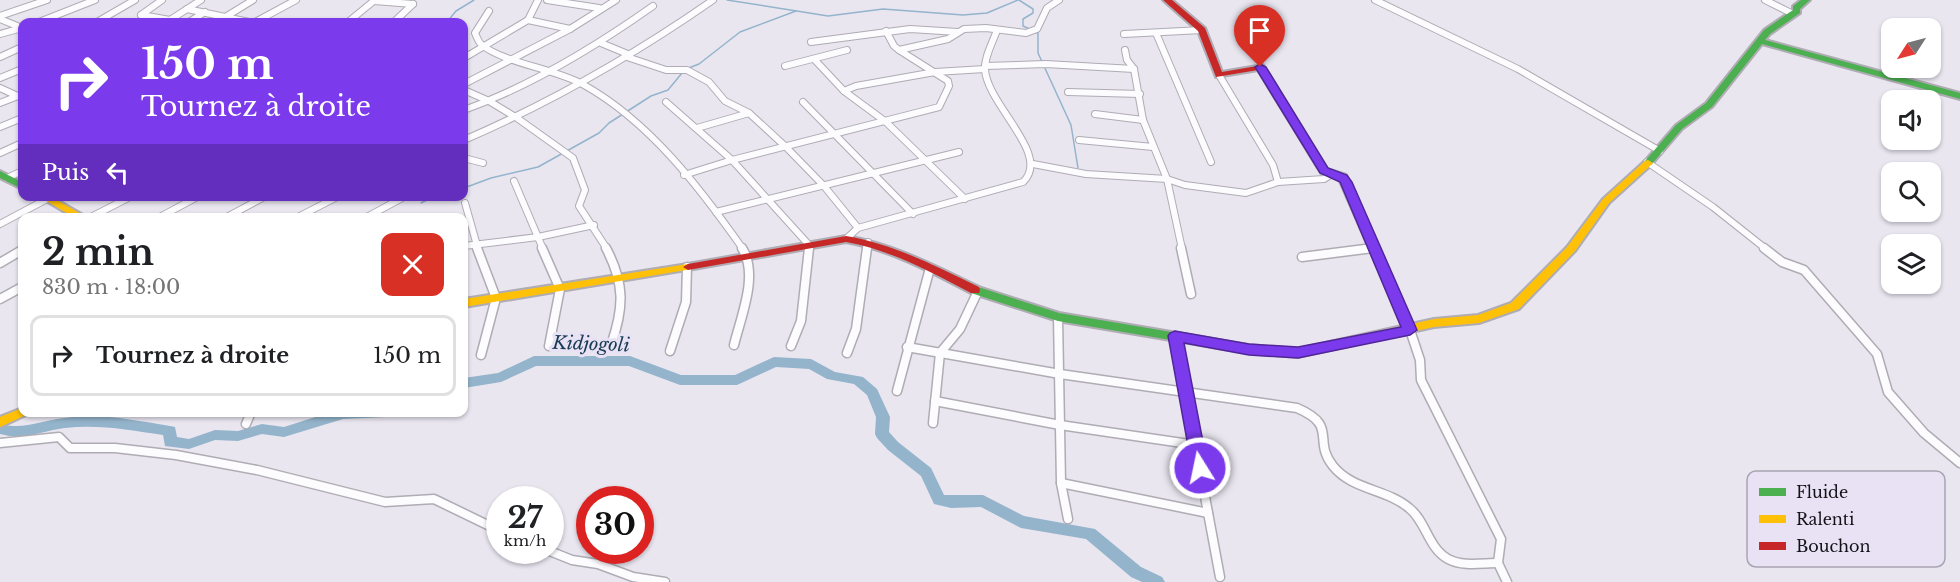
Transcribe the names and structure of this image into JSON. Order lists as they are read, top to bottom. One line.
{"water":["Kidjogoli"],"legend":["Fluide","Ralenti","Bouchon"],"north":"bottom left","page":{"turn":["150 m","Tournez à droite"],"then":"Puis","heading":["2 min","830 m · 18:00"],"list":[{"name":"Tournez à droite","value":"150 m"}],"speed":"27 km/h","limit":"30"}}
